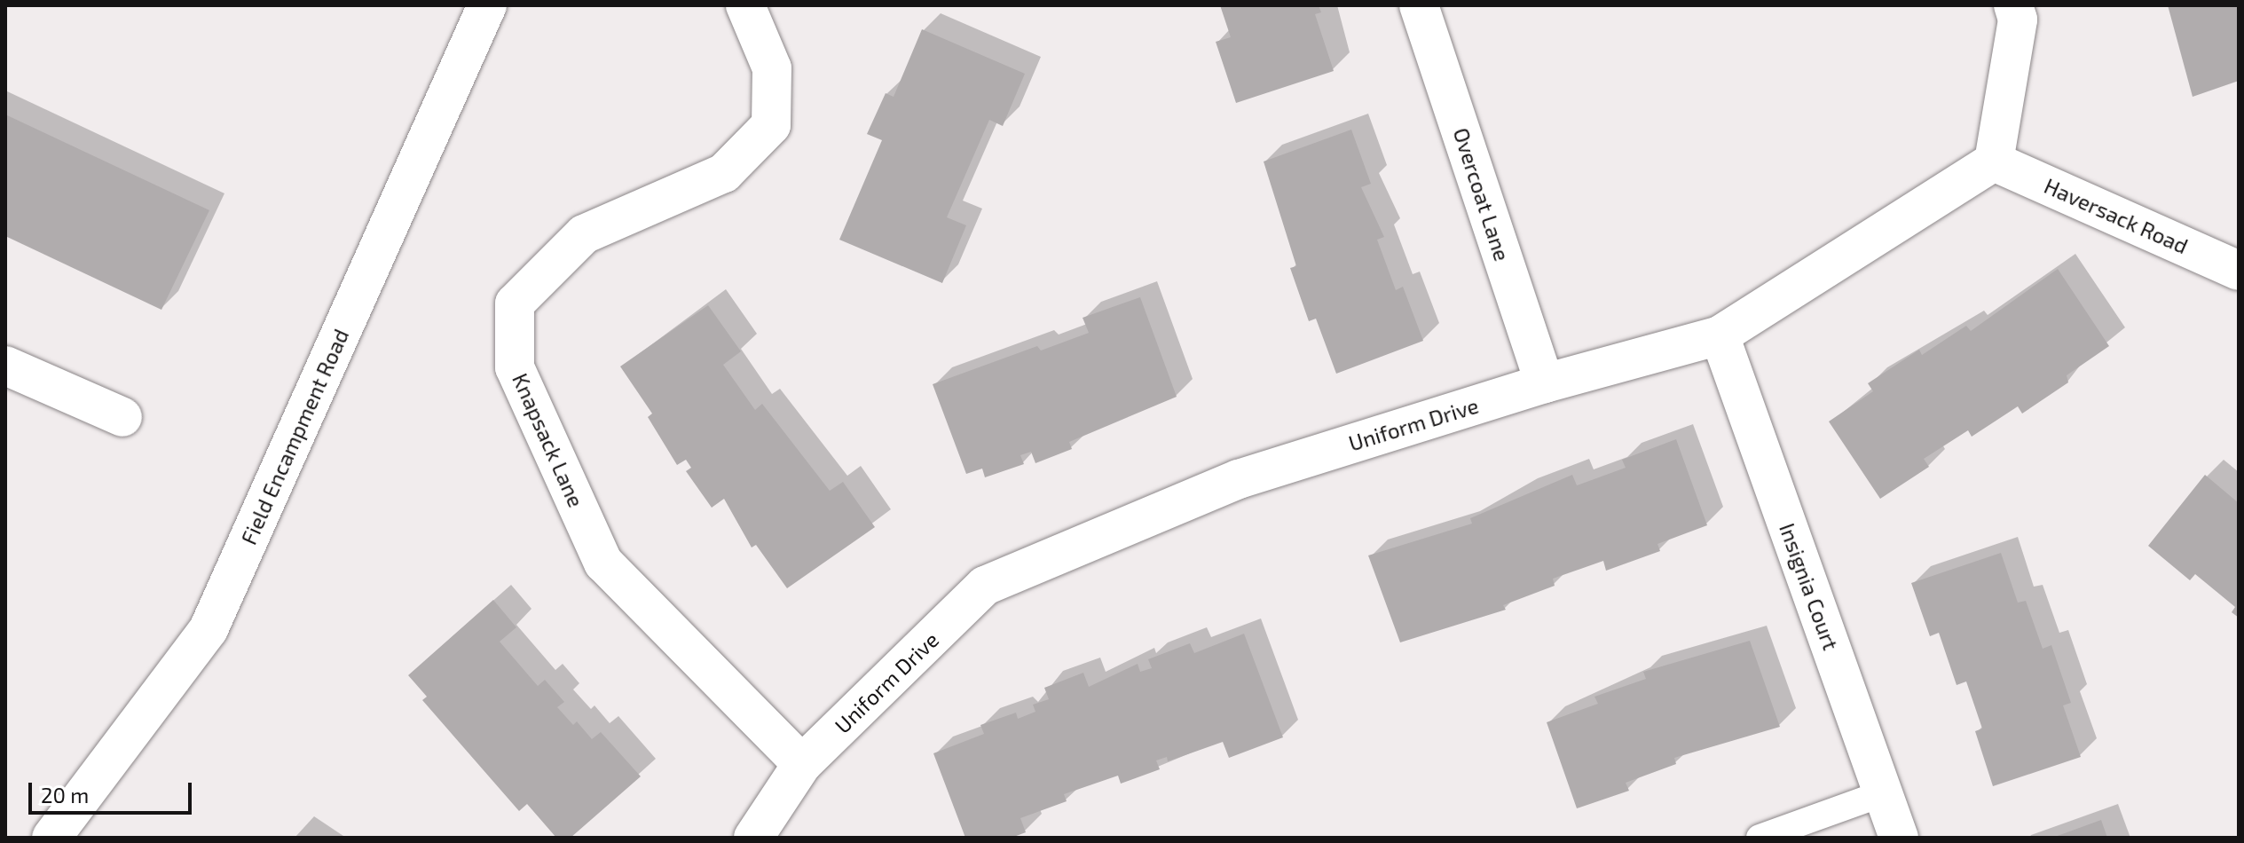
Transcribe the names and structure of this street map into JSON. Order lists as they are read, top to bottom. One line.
{"streets":{"street":["Overcoat Lane","Haversack Road","Uniform Drive","Field Encampment Road","Knapsack Lane","Insignia Court"]},"crossings":[["Overcoat Lane","Uniform Drive"],["Haversack Road","Uniform Drive"],["Uniform Drive","Knapsack Lane"],["Uniform Drive","Insignia Court"]],"scale_bar":"20 m"}
